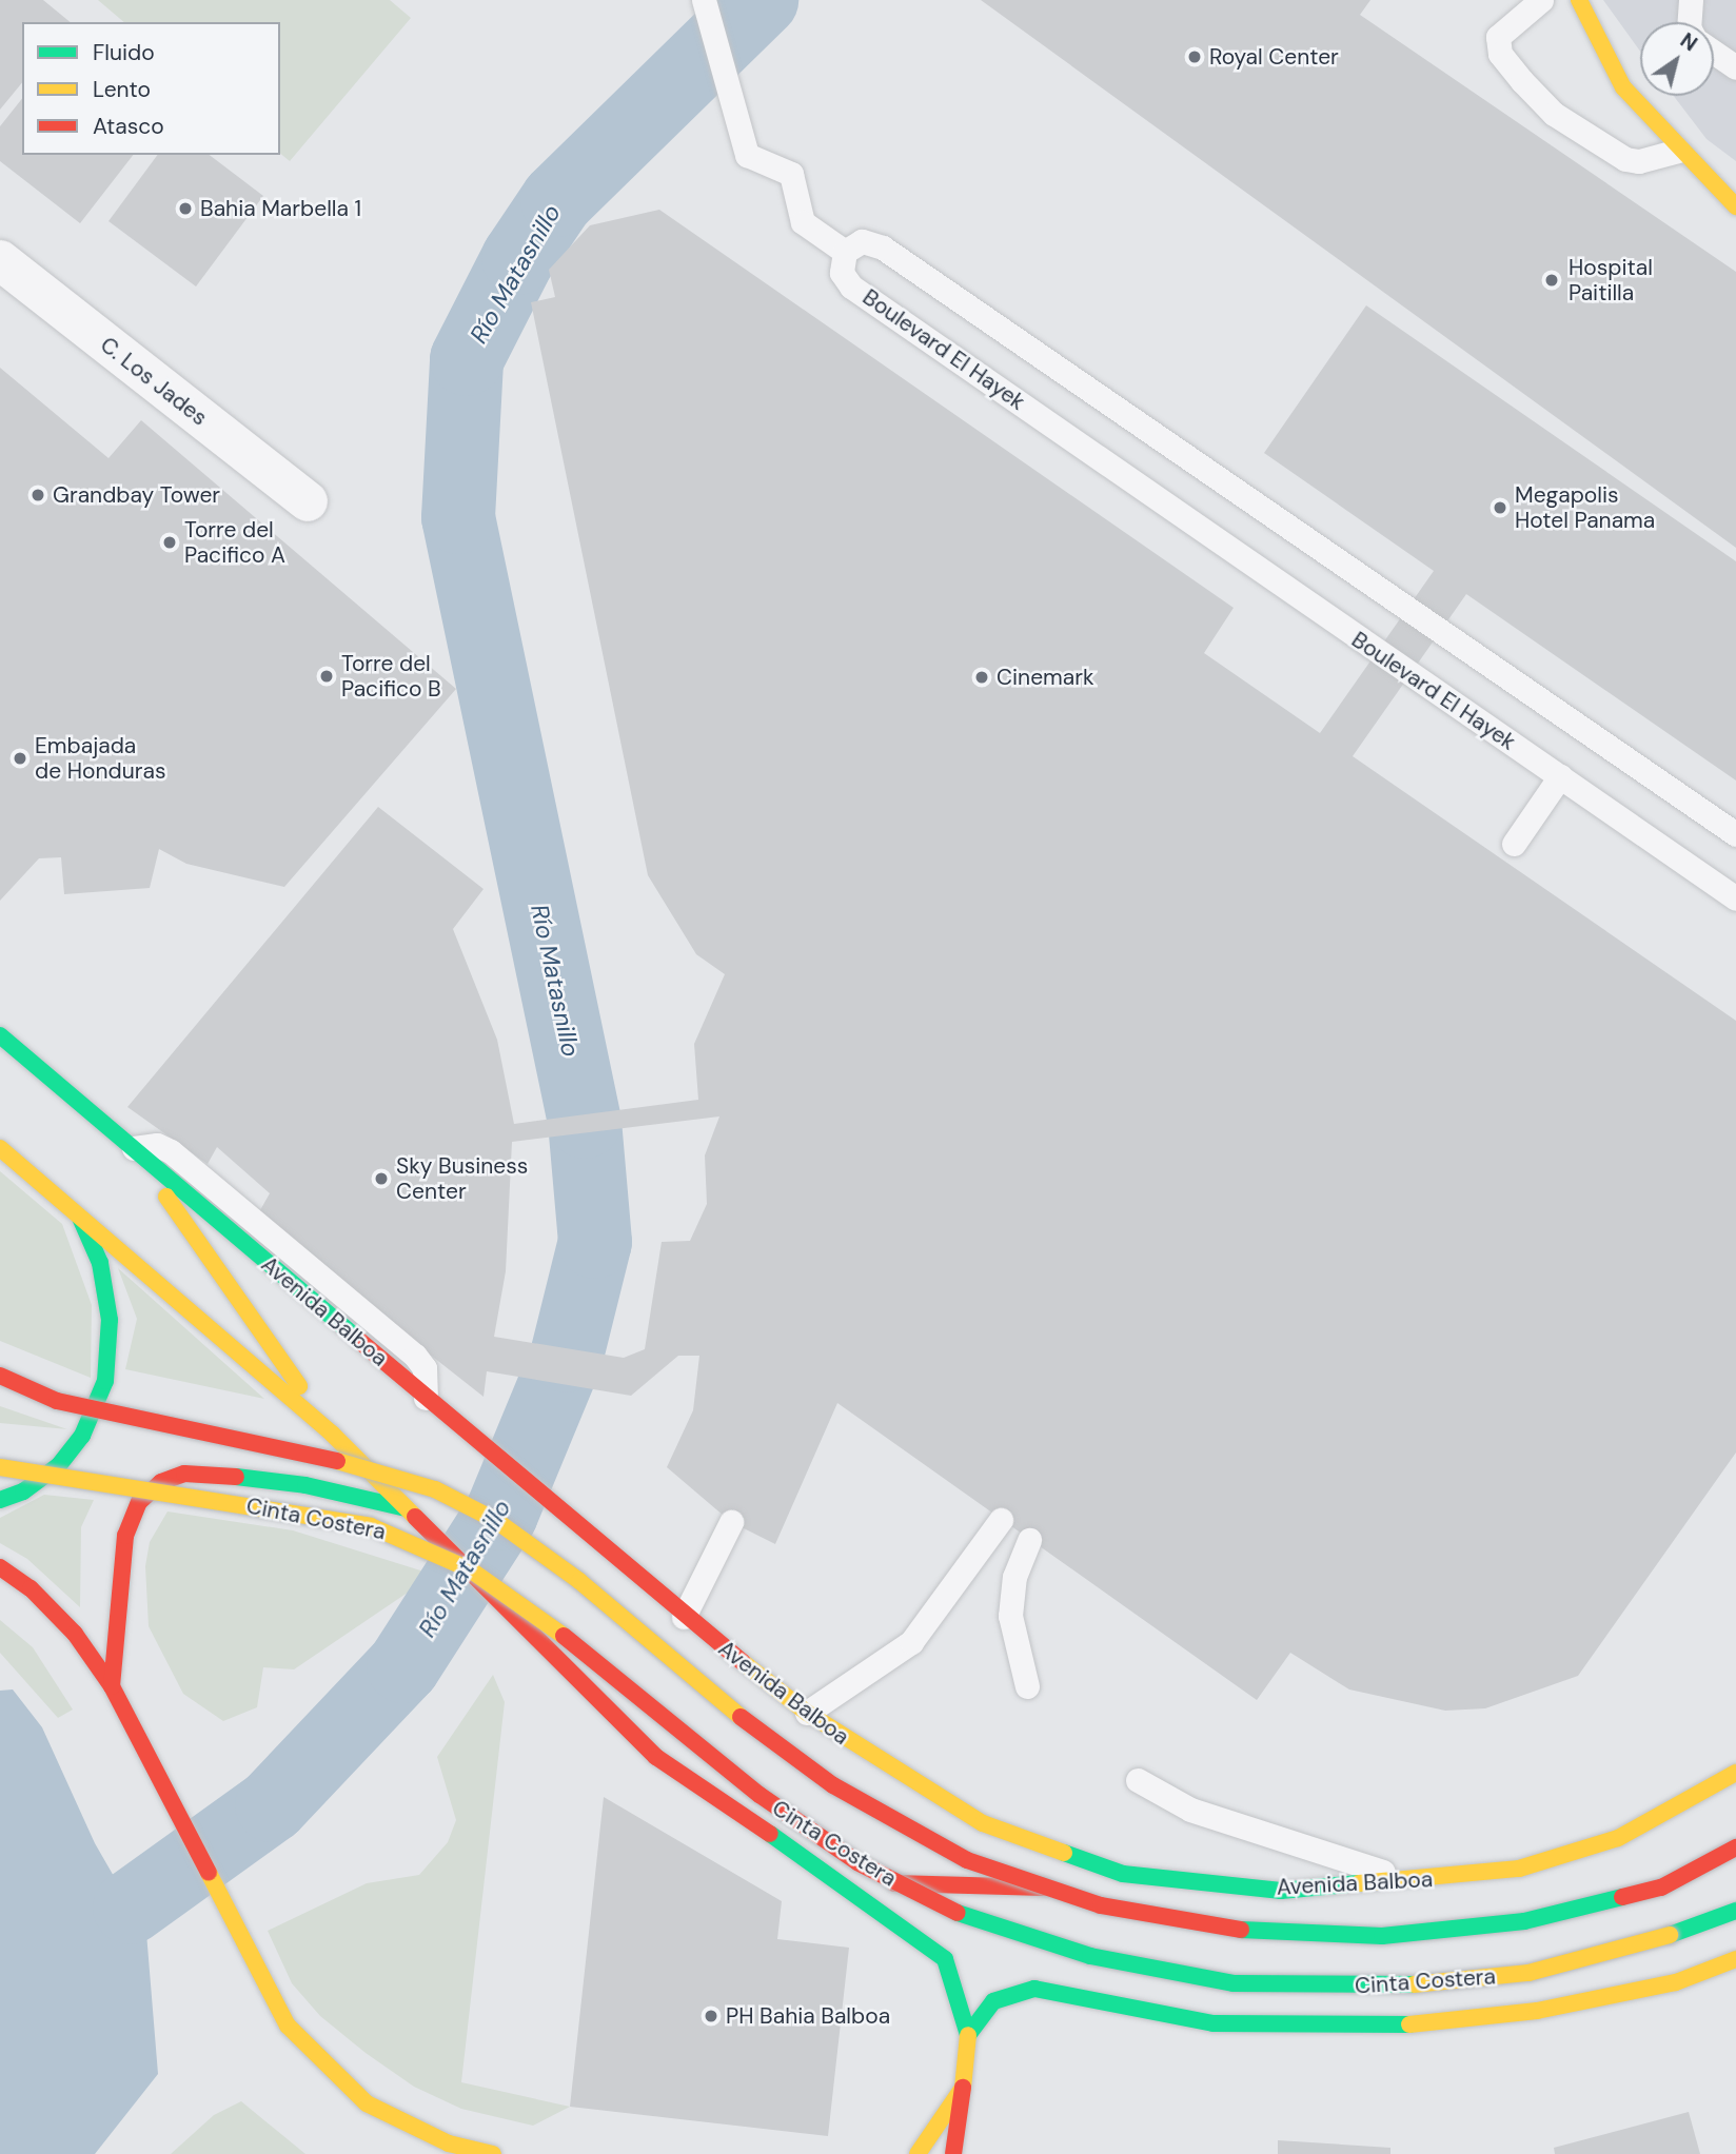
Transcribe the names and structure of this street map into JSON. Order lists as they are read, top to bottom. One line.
{"streets":{"main road":["Avenida Balboa","Cinta Costera"],"street":["C. Los Jades"],"lane":["Boulevard El Hayek"]},"water":["Río Matasnillo"],"places":["Royal Center","Bahia Marbella 1","Hospital Paitilla","Grandbay Tower","Megapolis Hotel Panama","Torre del Pacifico A","Torre del Pacifico B","Cinemark","Embajada de Honduras","Sky Business Center","PH Bahia Balboa"],"legend":["Fluido","Lento","Atasco"],"north":"top right"}
